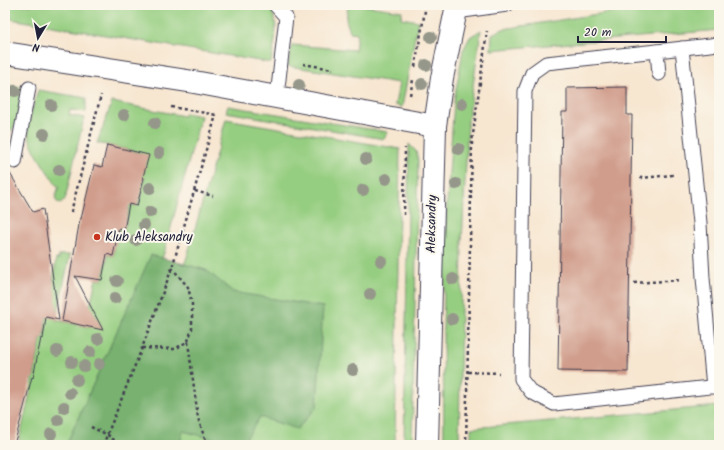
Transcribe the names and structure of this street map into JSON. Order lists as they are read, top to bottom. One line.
{"streets":{"street":["Aleksandry"]},"places":["Klub Aleksandry"],"scale_bar":"20 m","north":"bottom"}
